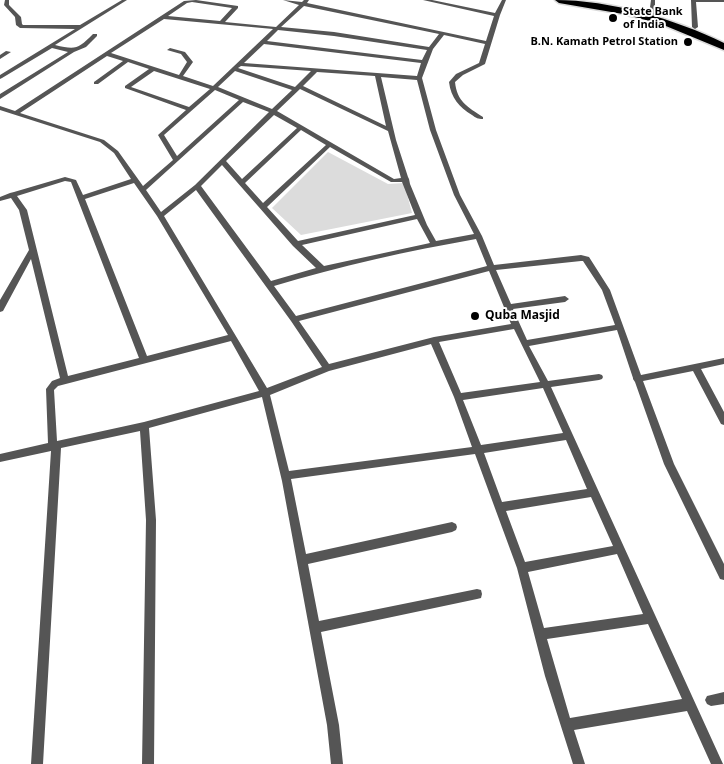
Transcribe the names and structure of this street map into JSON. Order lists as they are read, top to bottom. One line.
{"places":["State Bank of India","B.N. Kamath Petrol Station","Quba Masjid"]}
